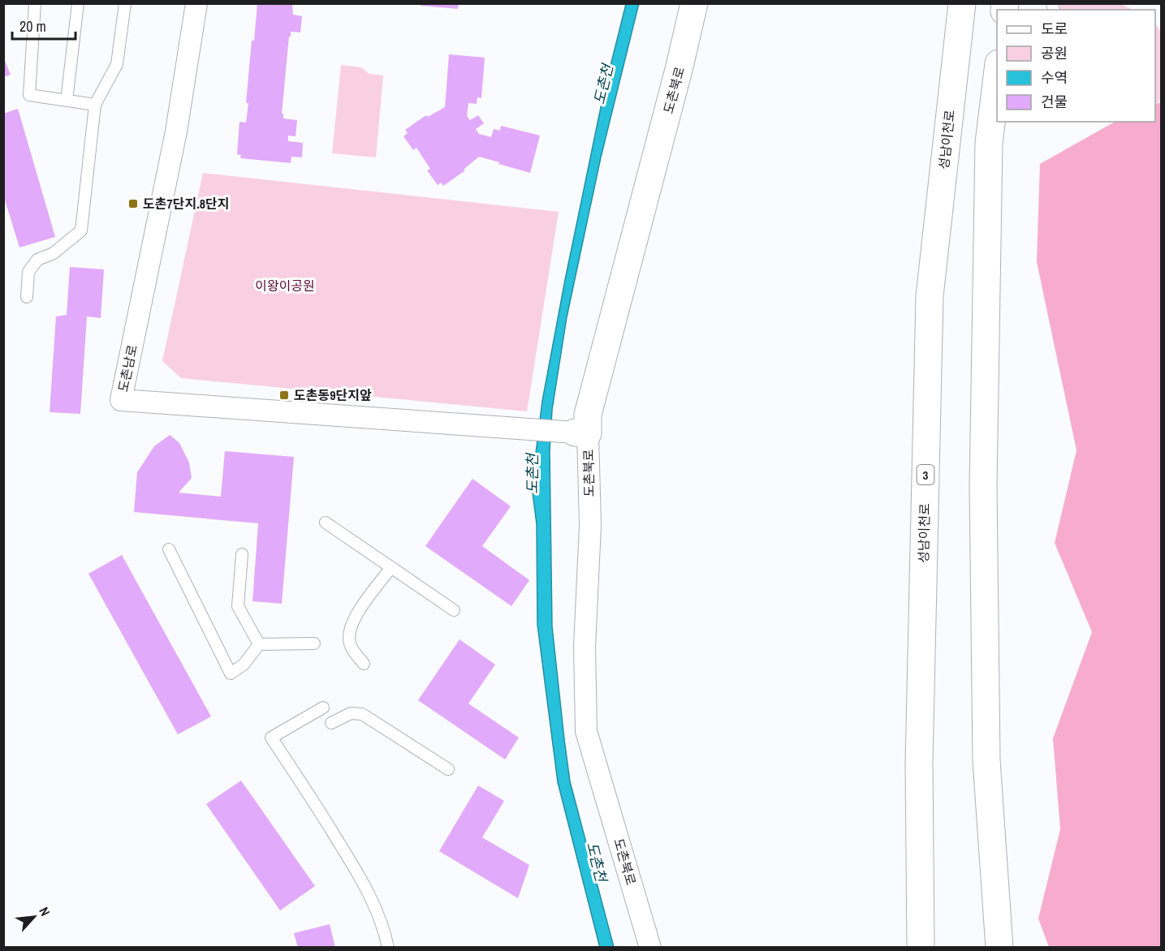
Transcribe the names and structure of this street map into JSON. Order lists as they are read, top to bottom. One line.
{"streets":{"main road":["도촌북로","성남이천로","3"],"street":["도촌남로"]},"crossings":[["도촌북로","도촌남로"]],"water":["도촌천"],"parks":["이왕이공원"],"places":{"transit":["도촌7단지.8단지","도촌동9단지앞"]},"legend":["도로","공원","수역","건물"],"scale_bar":"20 m","north":"top right"}
